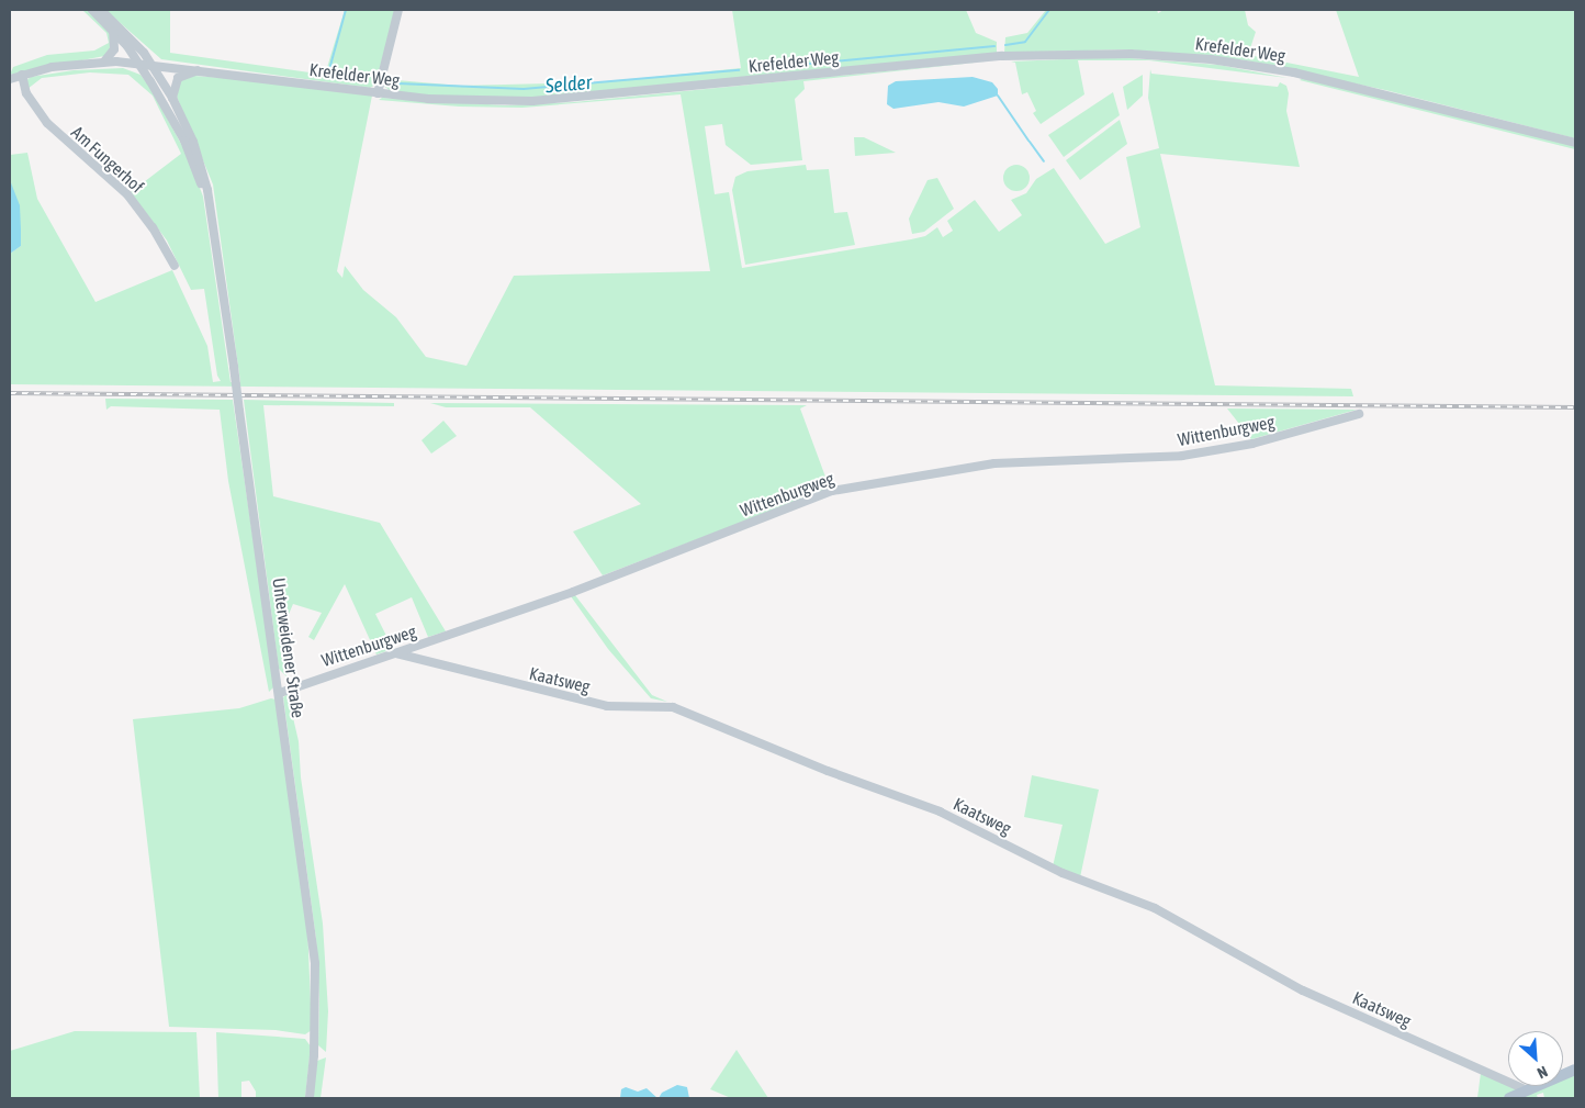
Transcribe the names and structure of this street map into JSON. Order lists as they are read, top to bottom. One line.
{"streets":{"street":["Krefelder Weg","Am Fungerhof","Wittenburgweg","Unterweidener Straße","Kaatsweg"]},"crossings":[["Krefelder Weg","Am Fungerhof"],["Krefelder Weg","Unterweidener Straße"],["Wittenburgweg","Unterweidener Straße"],["Wittenburgweg","Kaatsweg"]],"water":["Selder"],"north":"bottom right"}
